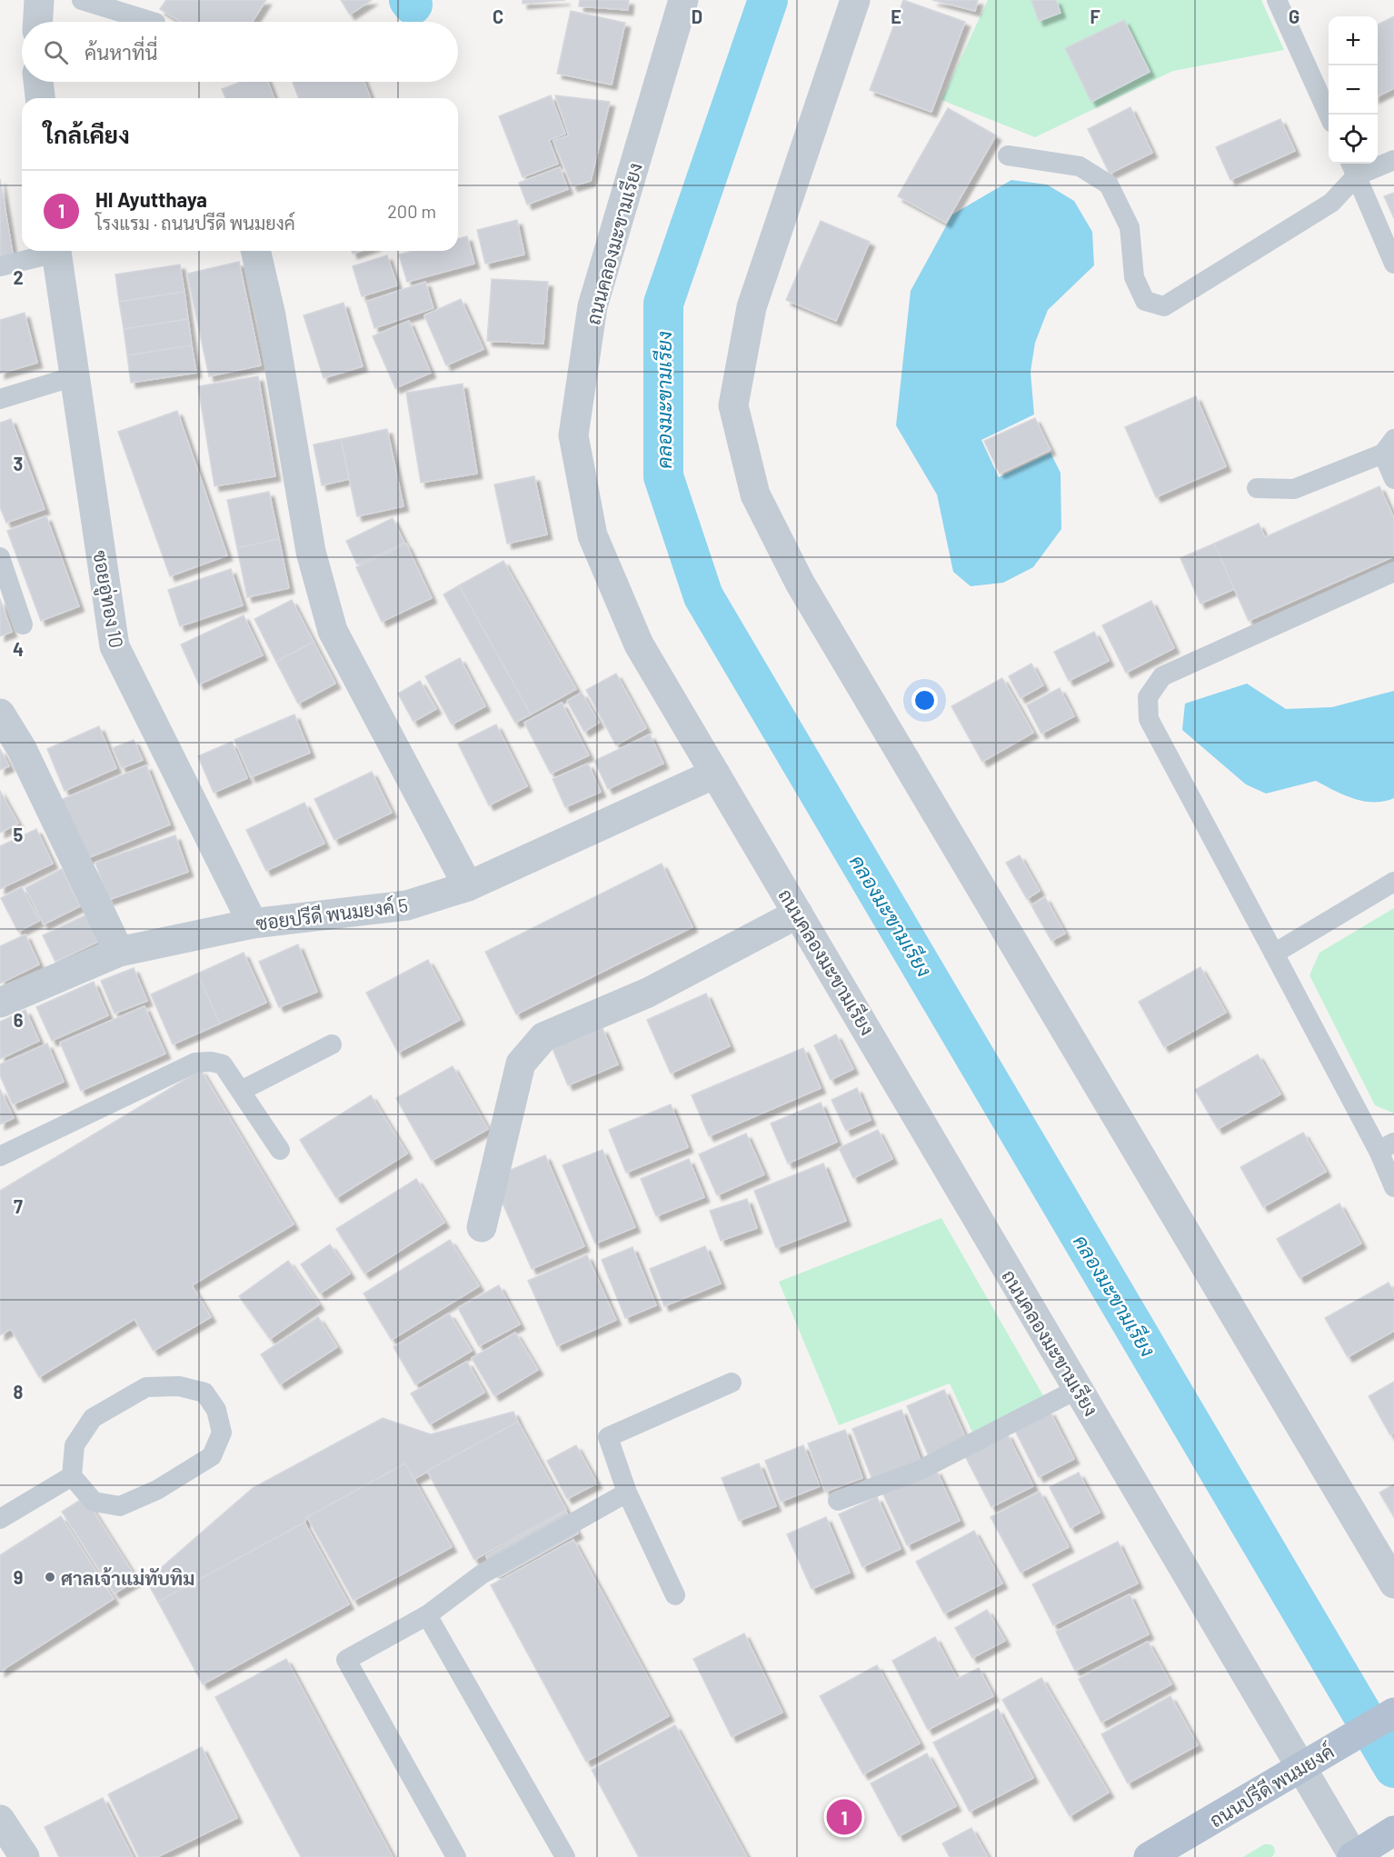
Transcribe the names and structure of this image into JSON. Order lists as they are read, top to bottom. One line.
{"streets":{"main road":["ถนนปรีดี พนมยงค์"],"street":["ถนนคลองมะขามเรียง","ซอยอู่ทอง 10","ซอยปรีดี พนมยงค์ 5"]},"crossings":[["ถนนคลองมะขามเรียง","ซอยปรีดี พนมยงค์ 5"],["ถนนคลองมะขามเรียง","ถนนปรีดี พนมยงค์"],["ซอยอู่ทอง 10","ซอยปรีดี พนมยงค์ 5"]],"water":["คลองมะขามเรียง"],"places":["ศาลเจ้าแม่ทับทิม"],"page":{"map_buttons":["+","−"],"search":"ค้นหาที่นี่","heading":"ใกล้เคียง","list":[{"mark":"1","name":"HI Ayutthaya","note":"โรงแรม · ถนนปรีดี พนมยงค์","value":"200 m"}],"pins":"1"},"grid":{"columns":["C","D","E","F","G"],"rows":["2","3","4","5","6","7","8","9"]}}
